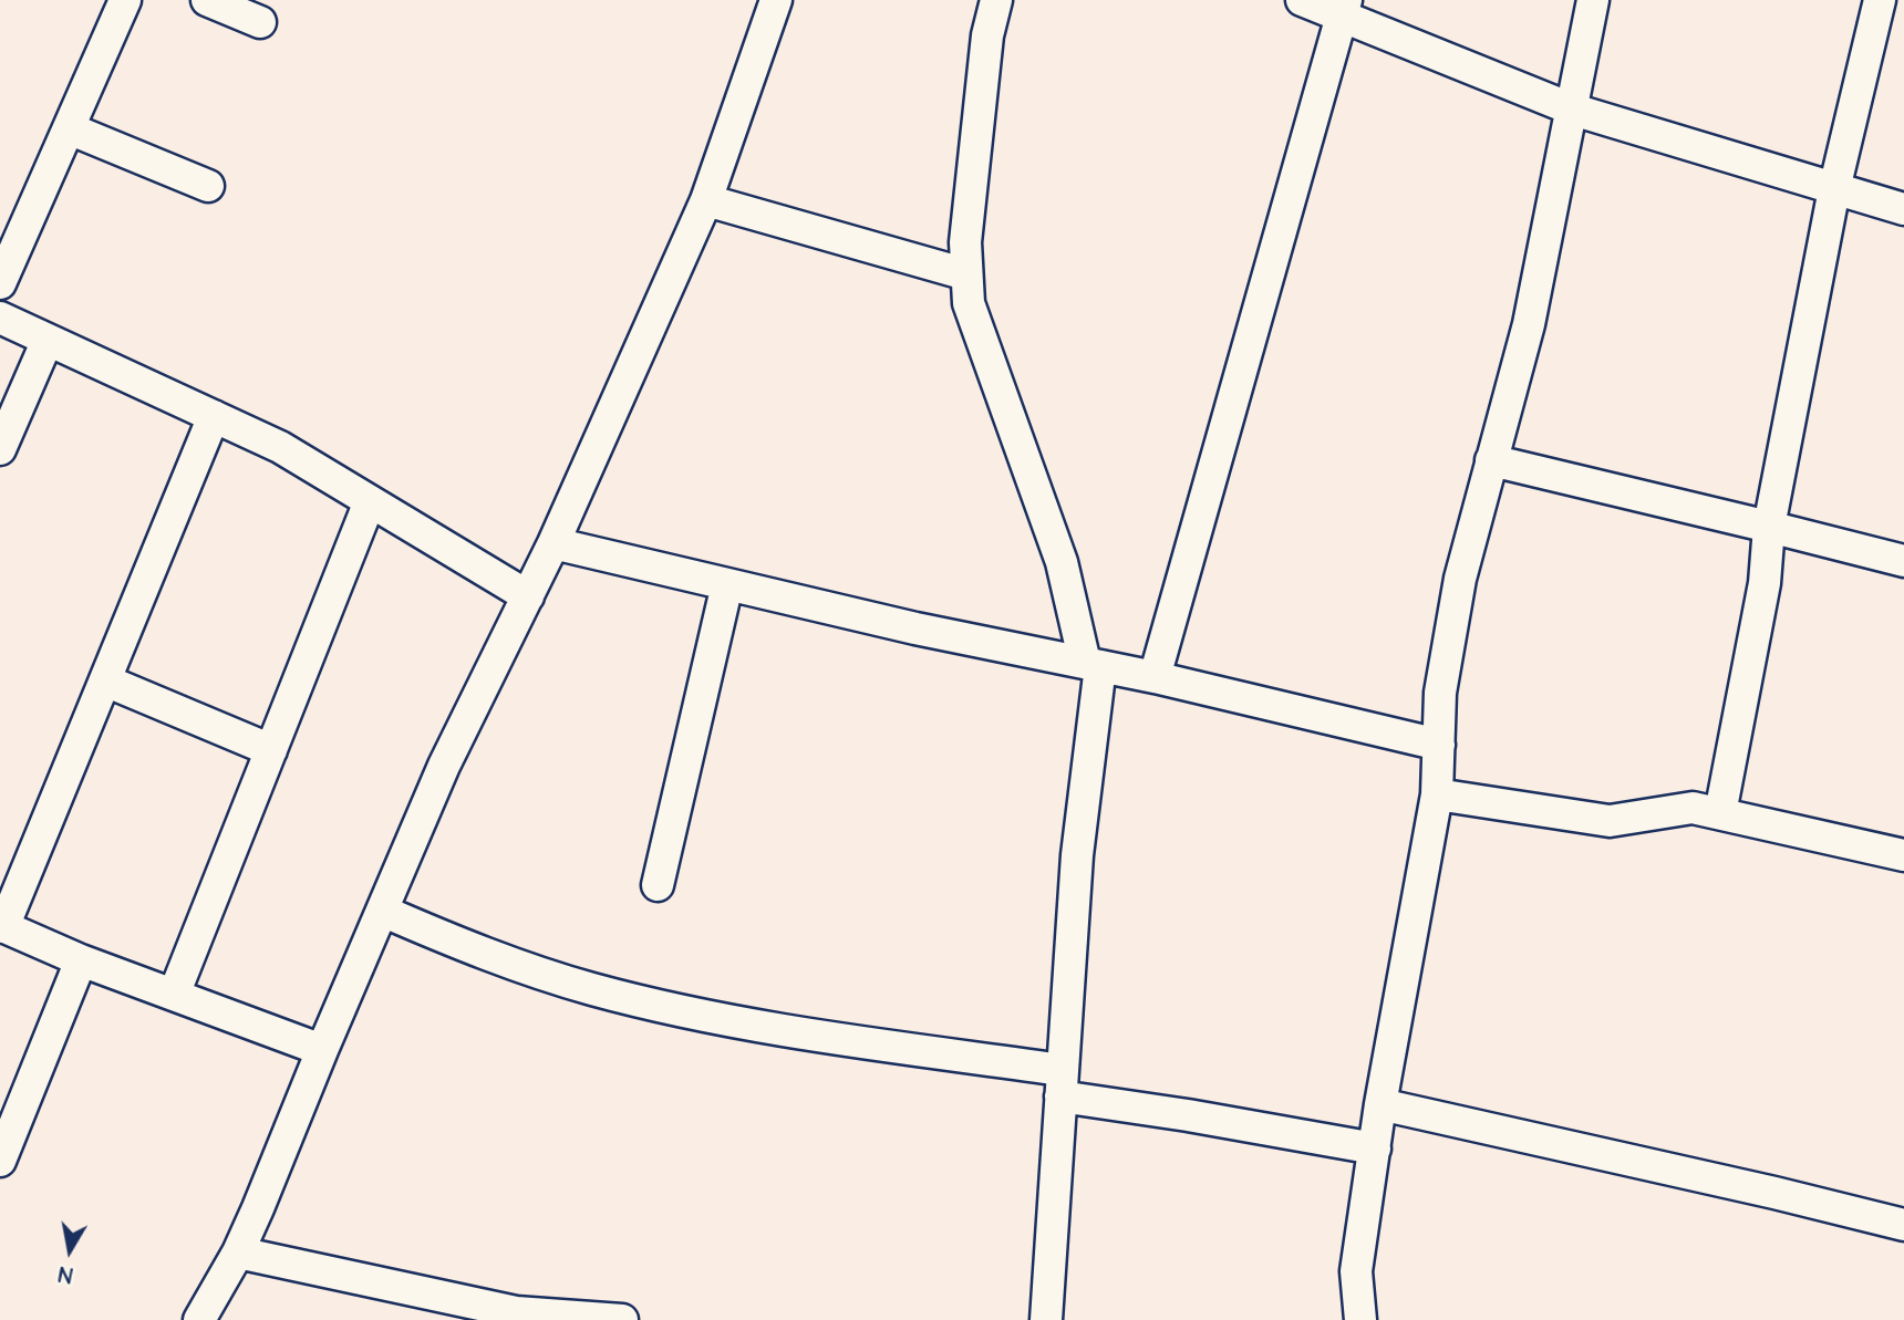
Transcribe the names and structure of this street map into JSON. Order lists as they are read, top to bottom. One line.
{"north":"bottom"}
